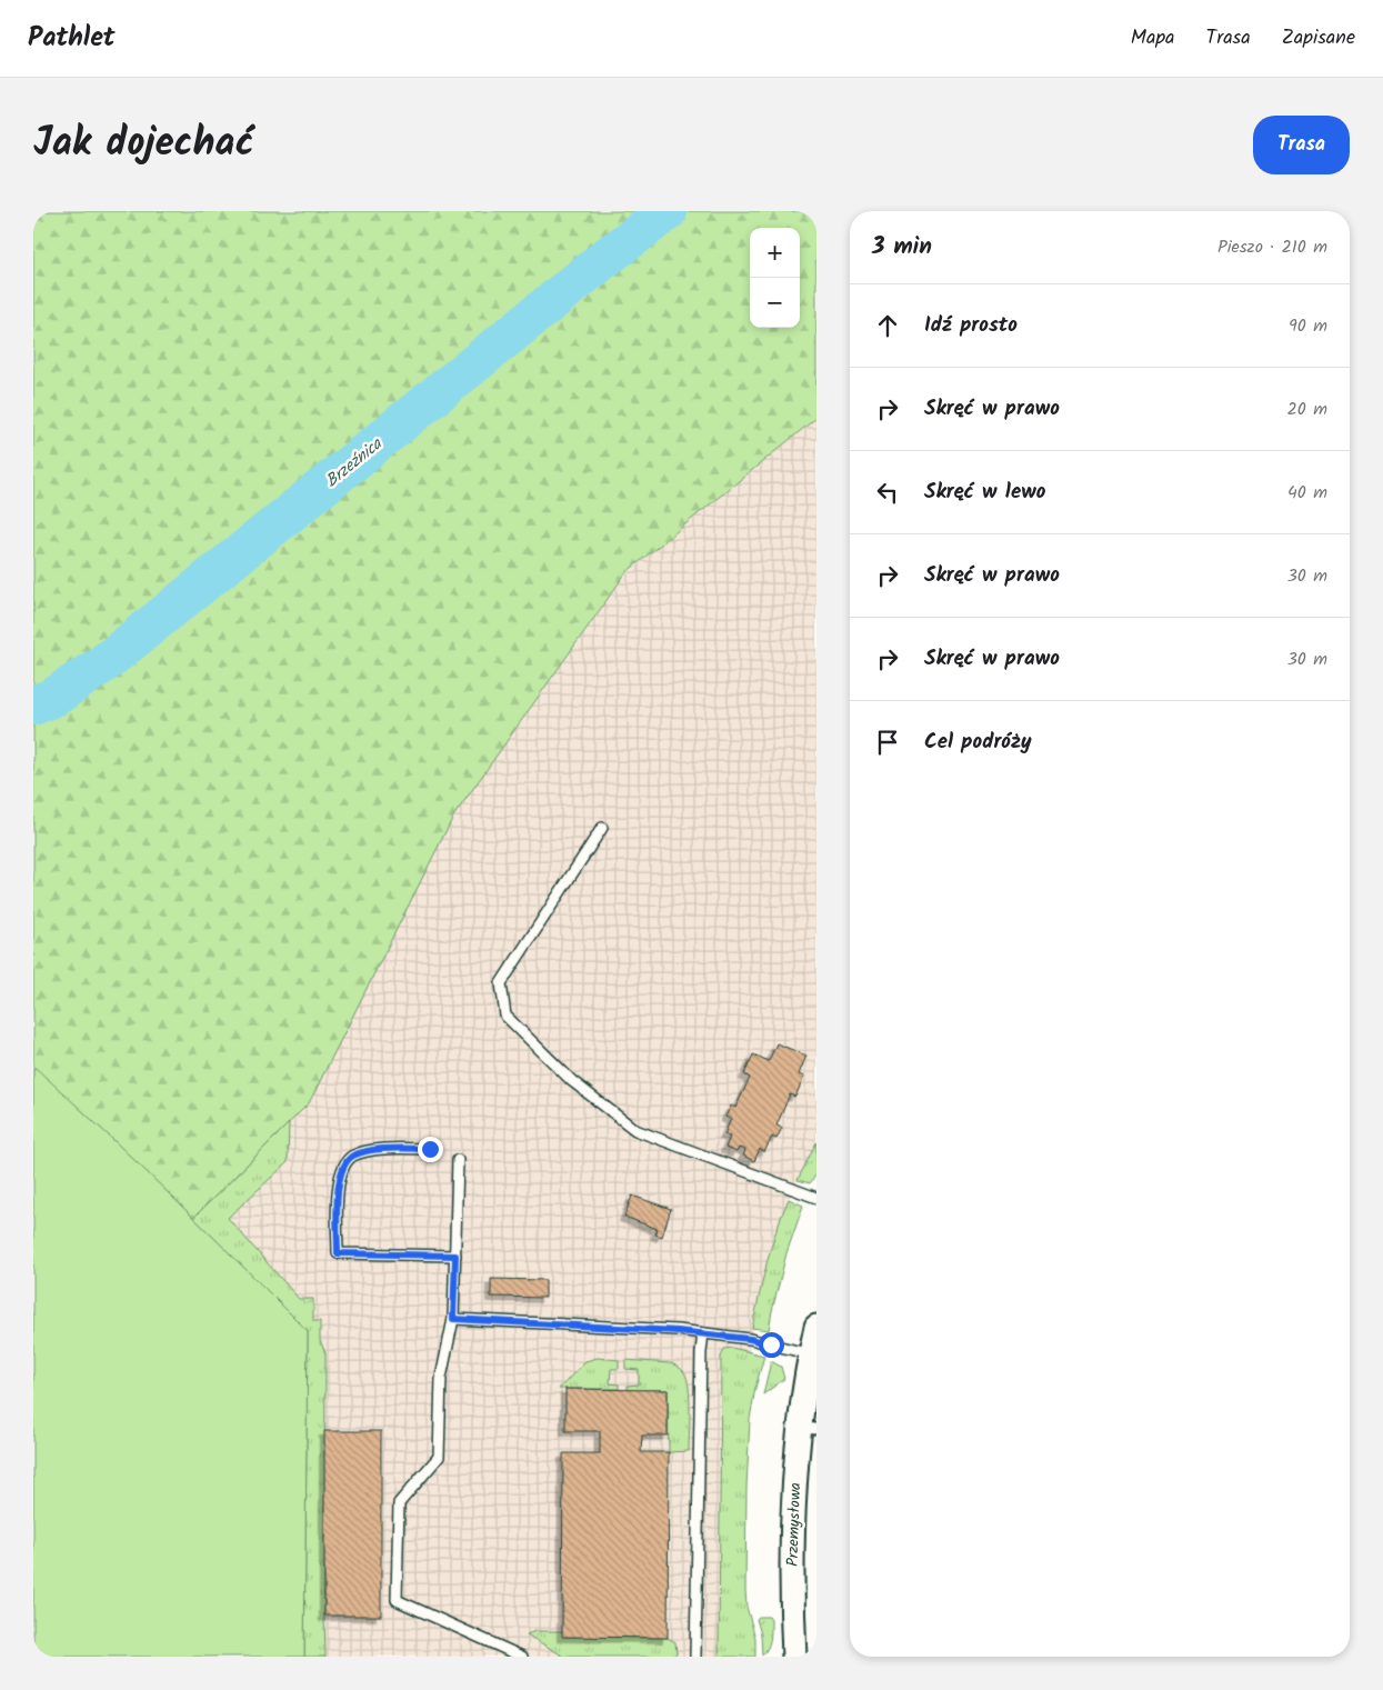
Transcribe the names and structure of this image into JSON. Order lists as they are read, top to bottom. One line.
{"streets":{"street":["Przemysłowa"]},"water":["Brzeźnica"],"page":{"header":"Pathlet","nav":["Mapa","Trasa","Zapisane"],"title":"Jak dojechać","buttons":"Trasa","heading":["3 min","Pieszo · 210 m"],"map_buttons":["+","−"],"list":[["Idź prosto","90 m"],["Skręć w prawo","20 m"],["Skręć w lewo","40 m"],["Skręć w prawo","30 m"],["Skręć w prawo","30 m"],"Cel podróży"]}}
